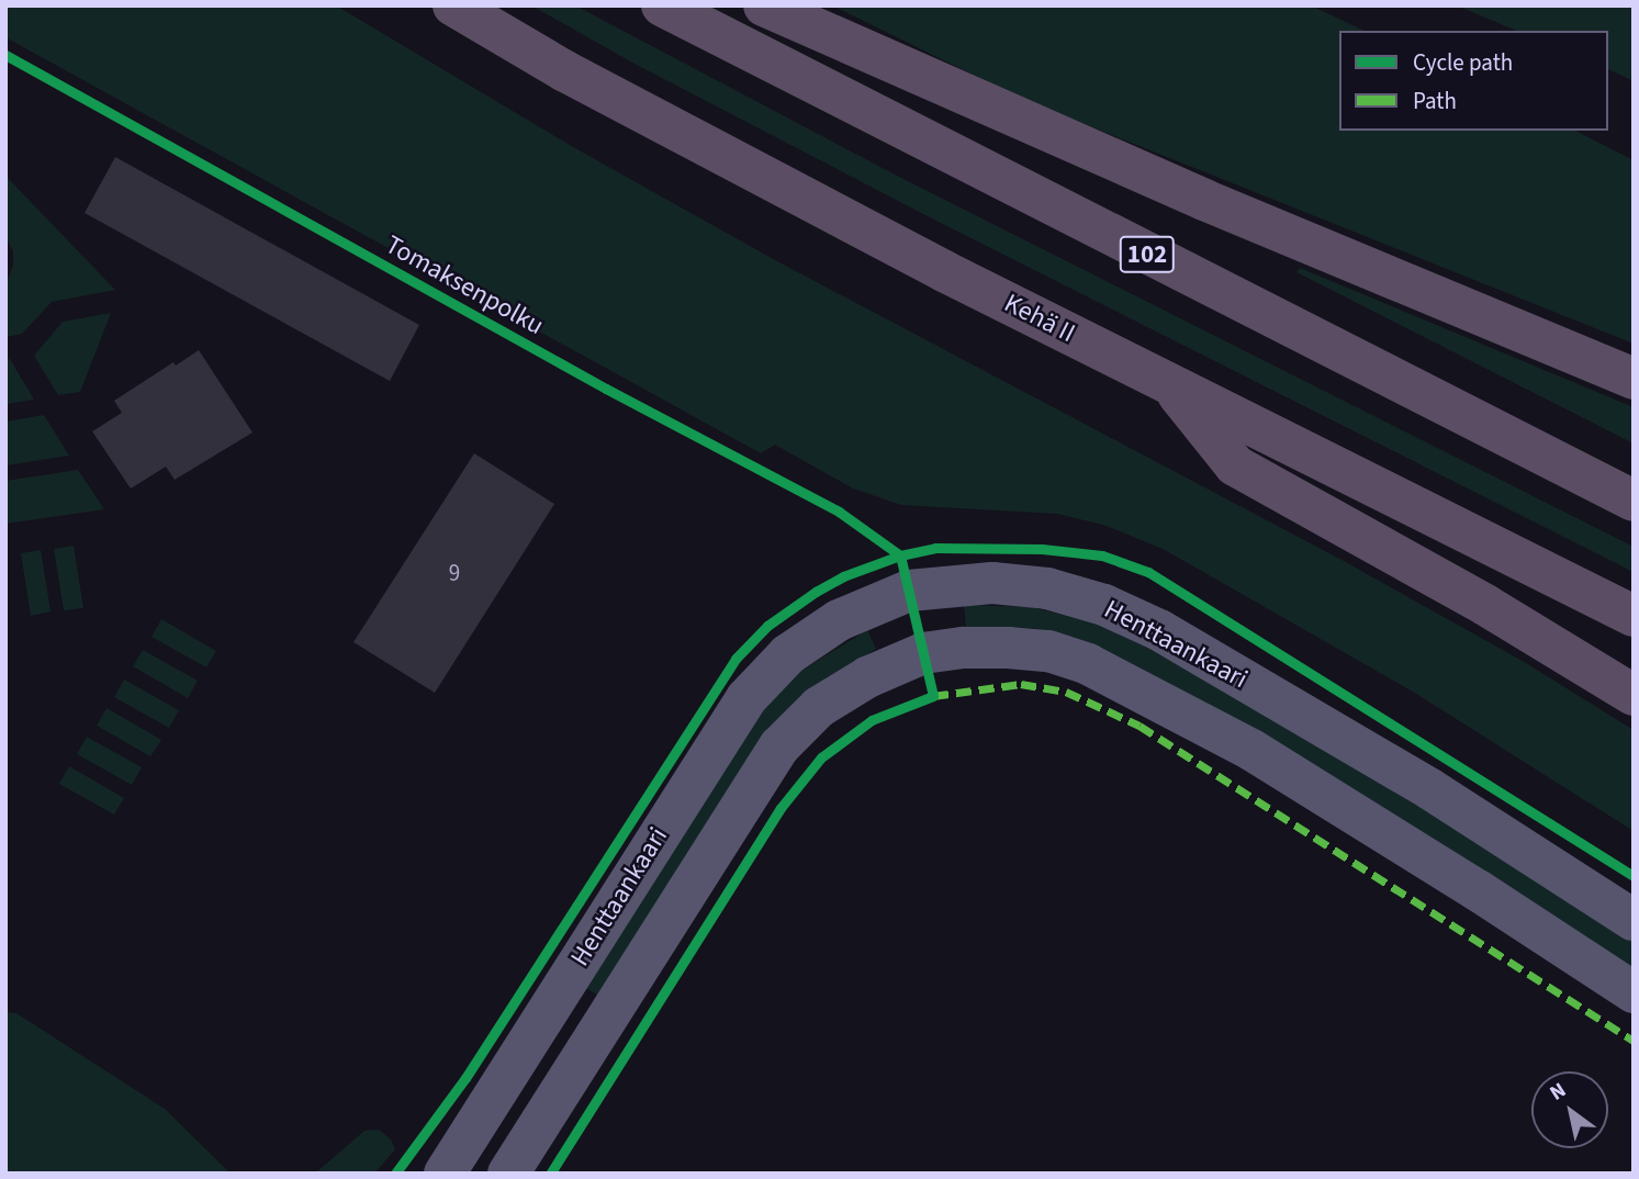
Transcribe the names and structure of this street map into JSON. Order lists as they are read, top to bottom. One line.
{"streets":{"highway":["102","Kehä II"],"main road":["Henttaankaari"],"cycle path":["Tomaksenpolku"]},"house_numbers":["9"],"legend":["Cycle path","Path"],"north":"top left"}
